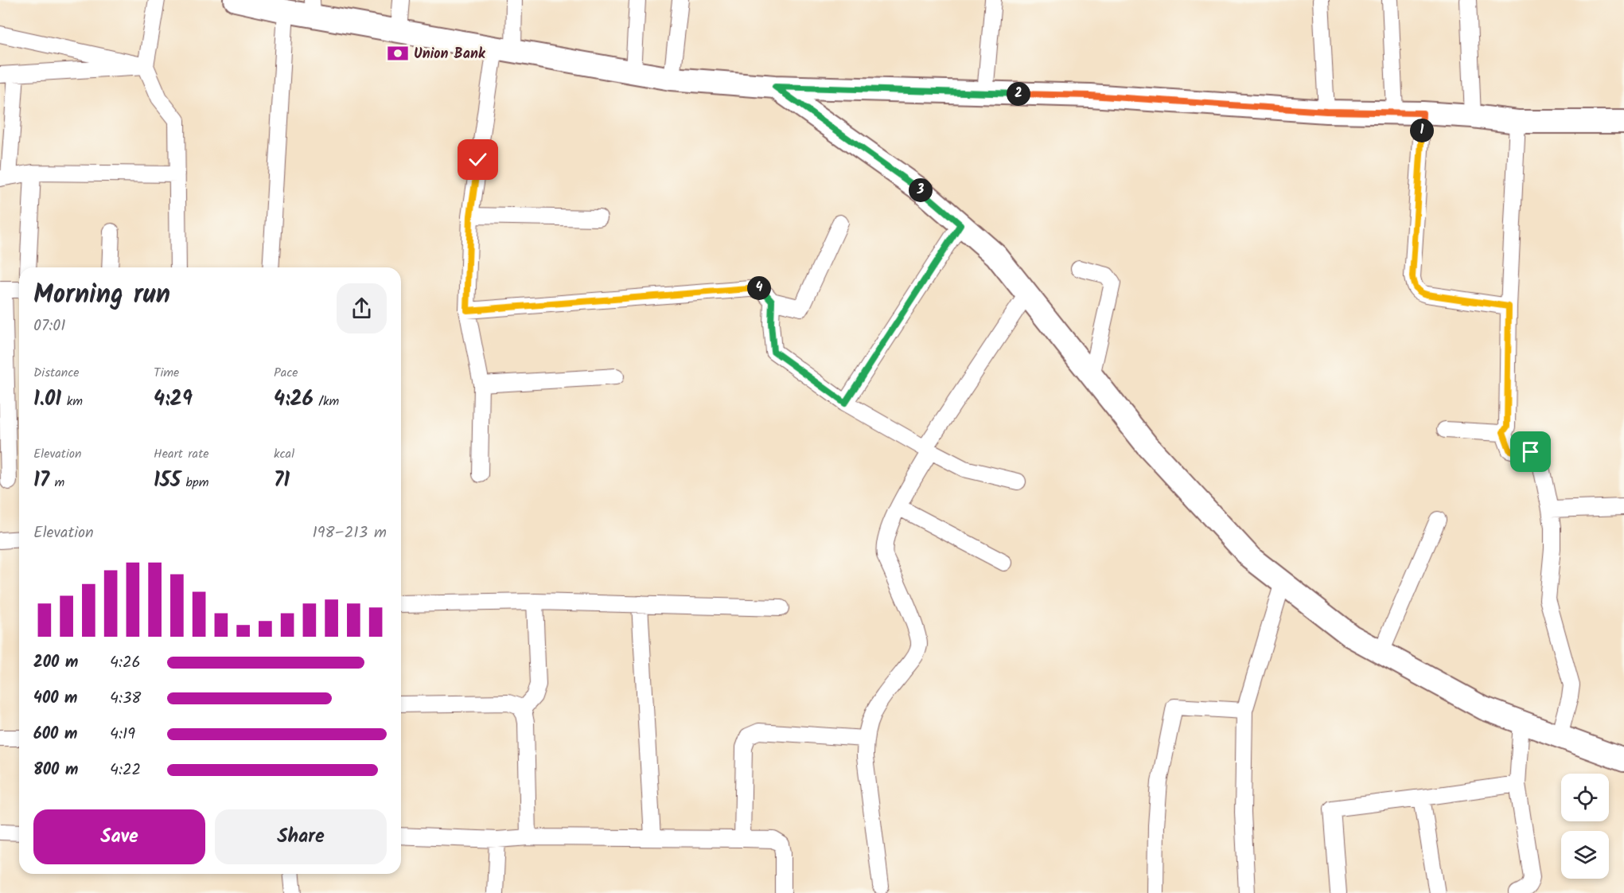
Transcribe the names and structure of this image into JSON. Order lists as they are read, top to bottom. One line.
{"places":{"bank":["Union Bank"]},"page":{"pins":["2","1","3","4"],"heading":["Morning run","07:01"],"stats":[["Distance","1.01 km"],["Time","4:29"],["Pace","4:26 /km"],["Elevation","17 m"],["Heart rate","155 bpm"],["kcal","71"]],"chart":["Elevation","198–213 m"],"list":[{"name":"200 m","note":"4:26"},{"name":"400 m","note":"4:38"},{"name":"600 m","note":"4:19"},{"name":"800 m","note":"4:22"}],"buttons":["Save","Share"]}}
